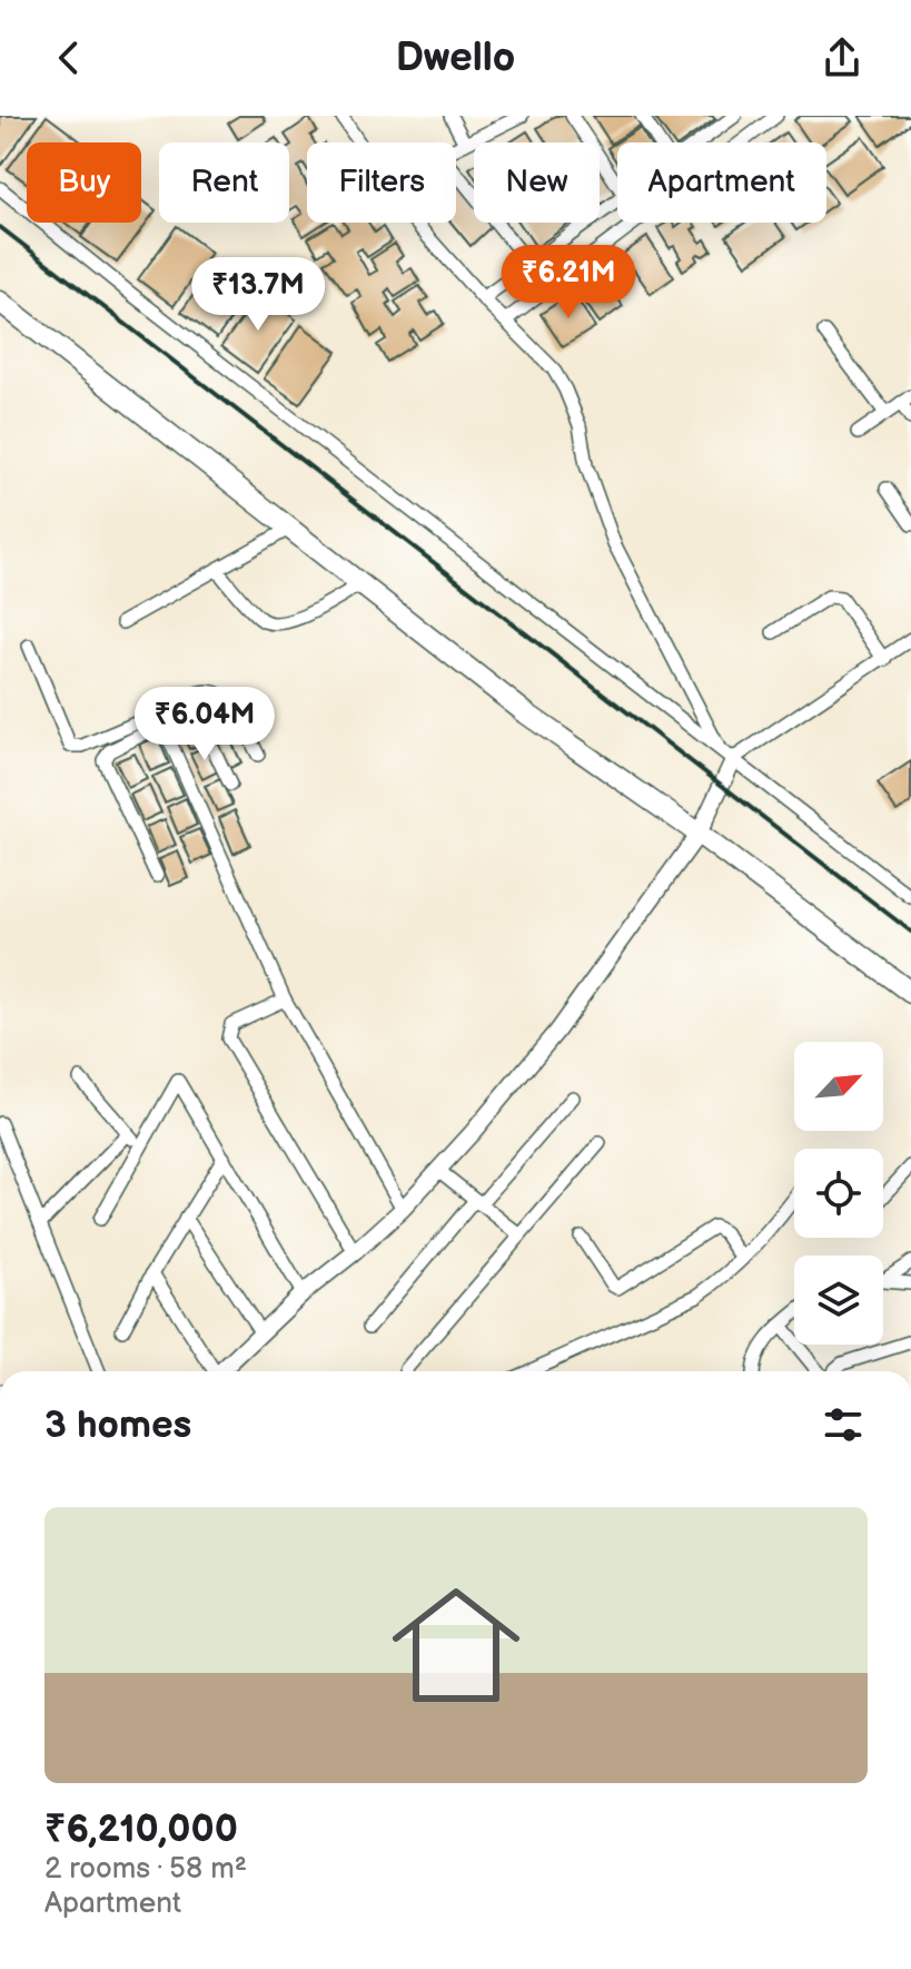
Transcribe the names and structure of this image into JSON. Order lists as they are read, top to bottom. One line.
{"north":"top right","page":{"header":"Dwello","chip":["Buy","Rent","Filters","New","Apartment"],"price":["₹6.21M","₹13.7M","₹6.04M"],"heading":"3 homes","list":[{"name":"₹6,210,000","note":"2 rooms · 58 m² · Apartment"}]}}
